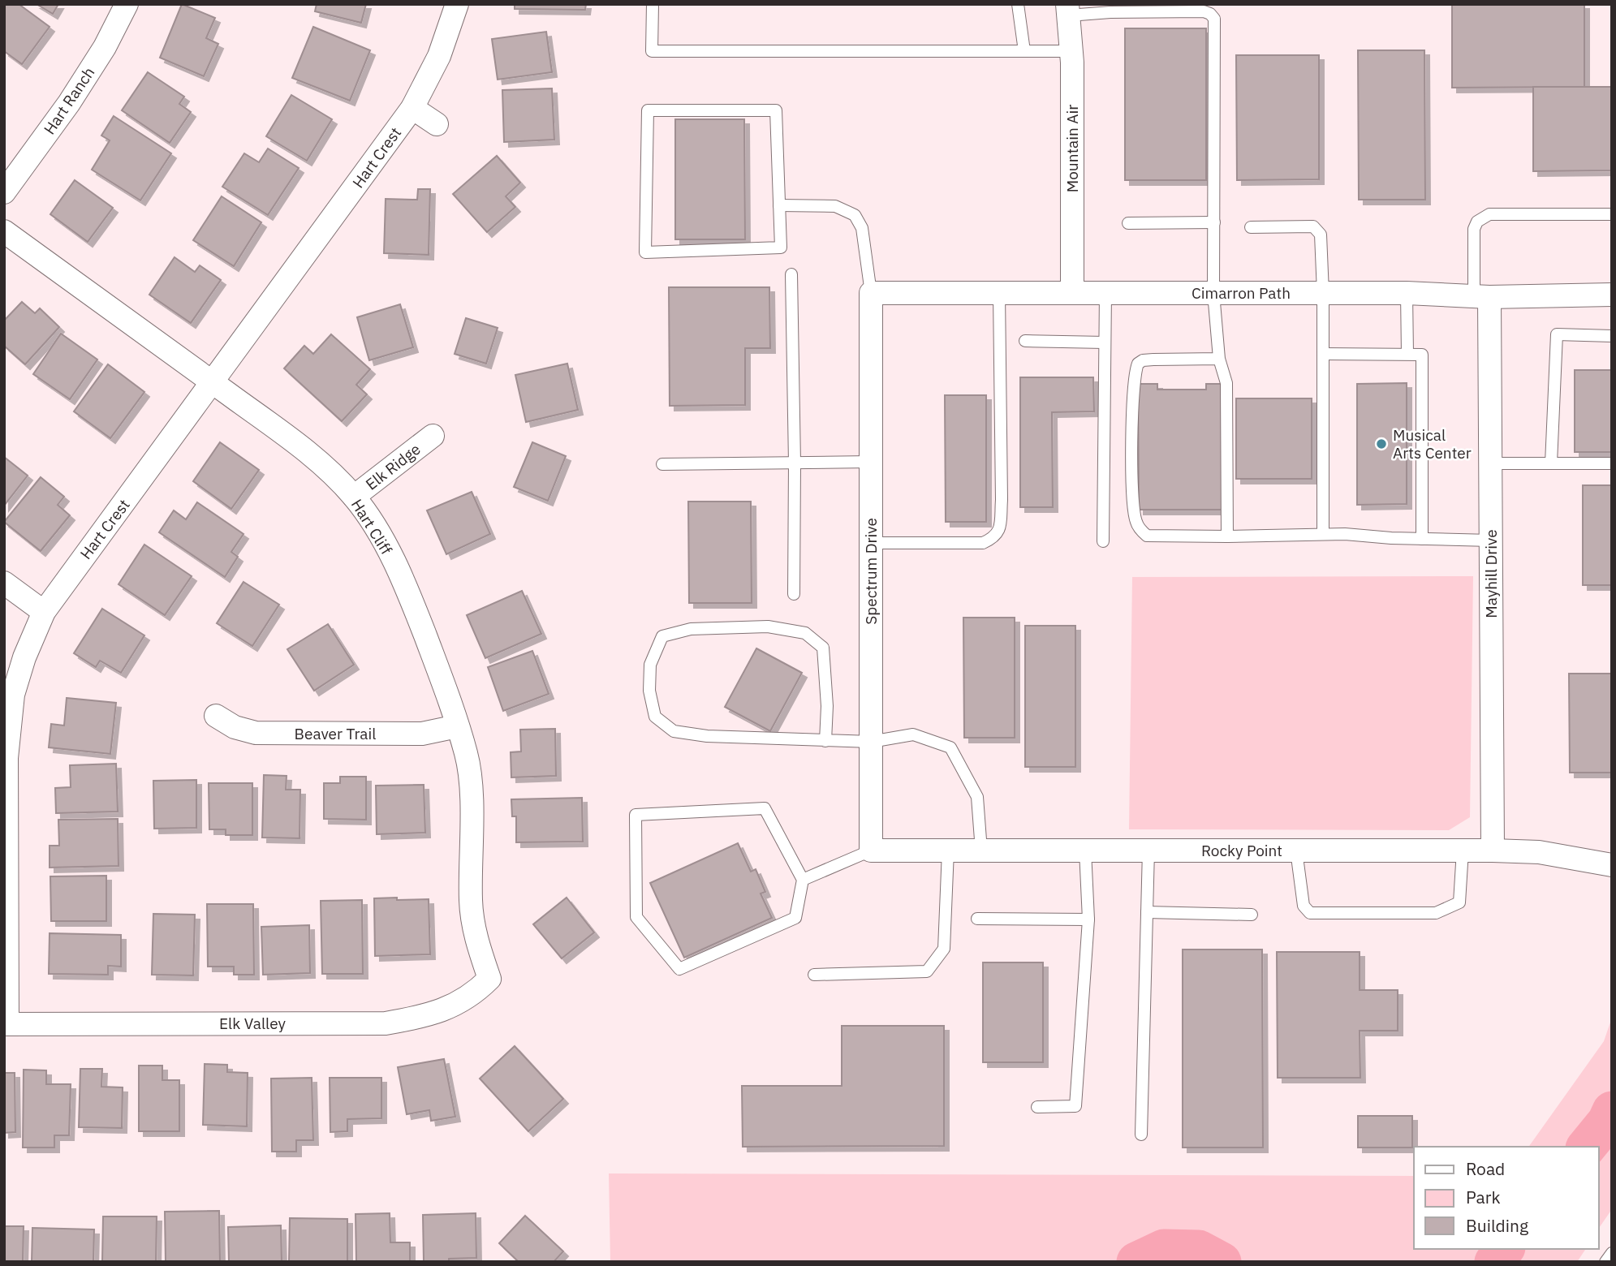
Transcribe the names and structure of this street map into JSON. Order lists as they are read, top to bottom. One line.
{"streets":{"street":["Hart Ranch","Mountain Air","Hart Crest","Cimarron Path","Elk Ridge","Hart Cliff","Spectrum Drive","Mayhill Drive","Beaver Trail","Rocky Point","Elk Valley"]},"crossings":[["Mountain Air","Cimarron Path"],["Hart Crest","Hart Cliff"],["Hart Crest","Elk Valley"],["Cimarron Path","Spectrum Drive"],["Cimarron Path","Mayhill Drive"],["Elk Ridge","Hart Cliff"],["Hart Cliff","Beaver Trail"],["Hart Cliff","Elk Valley"],["Spectrum Drive","Rocky Point"],["Mayhill Drive","Rocky Point"]],"places":["Musical Arts Center"],"legend":["Road","Park","Building"]}
